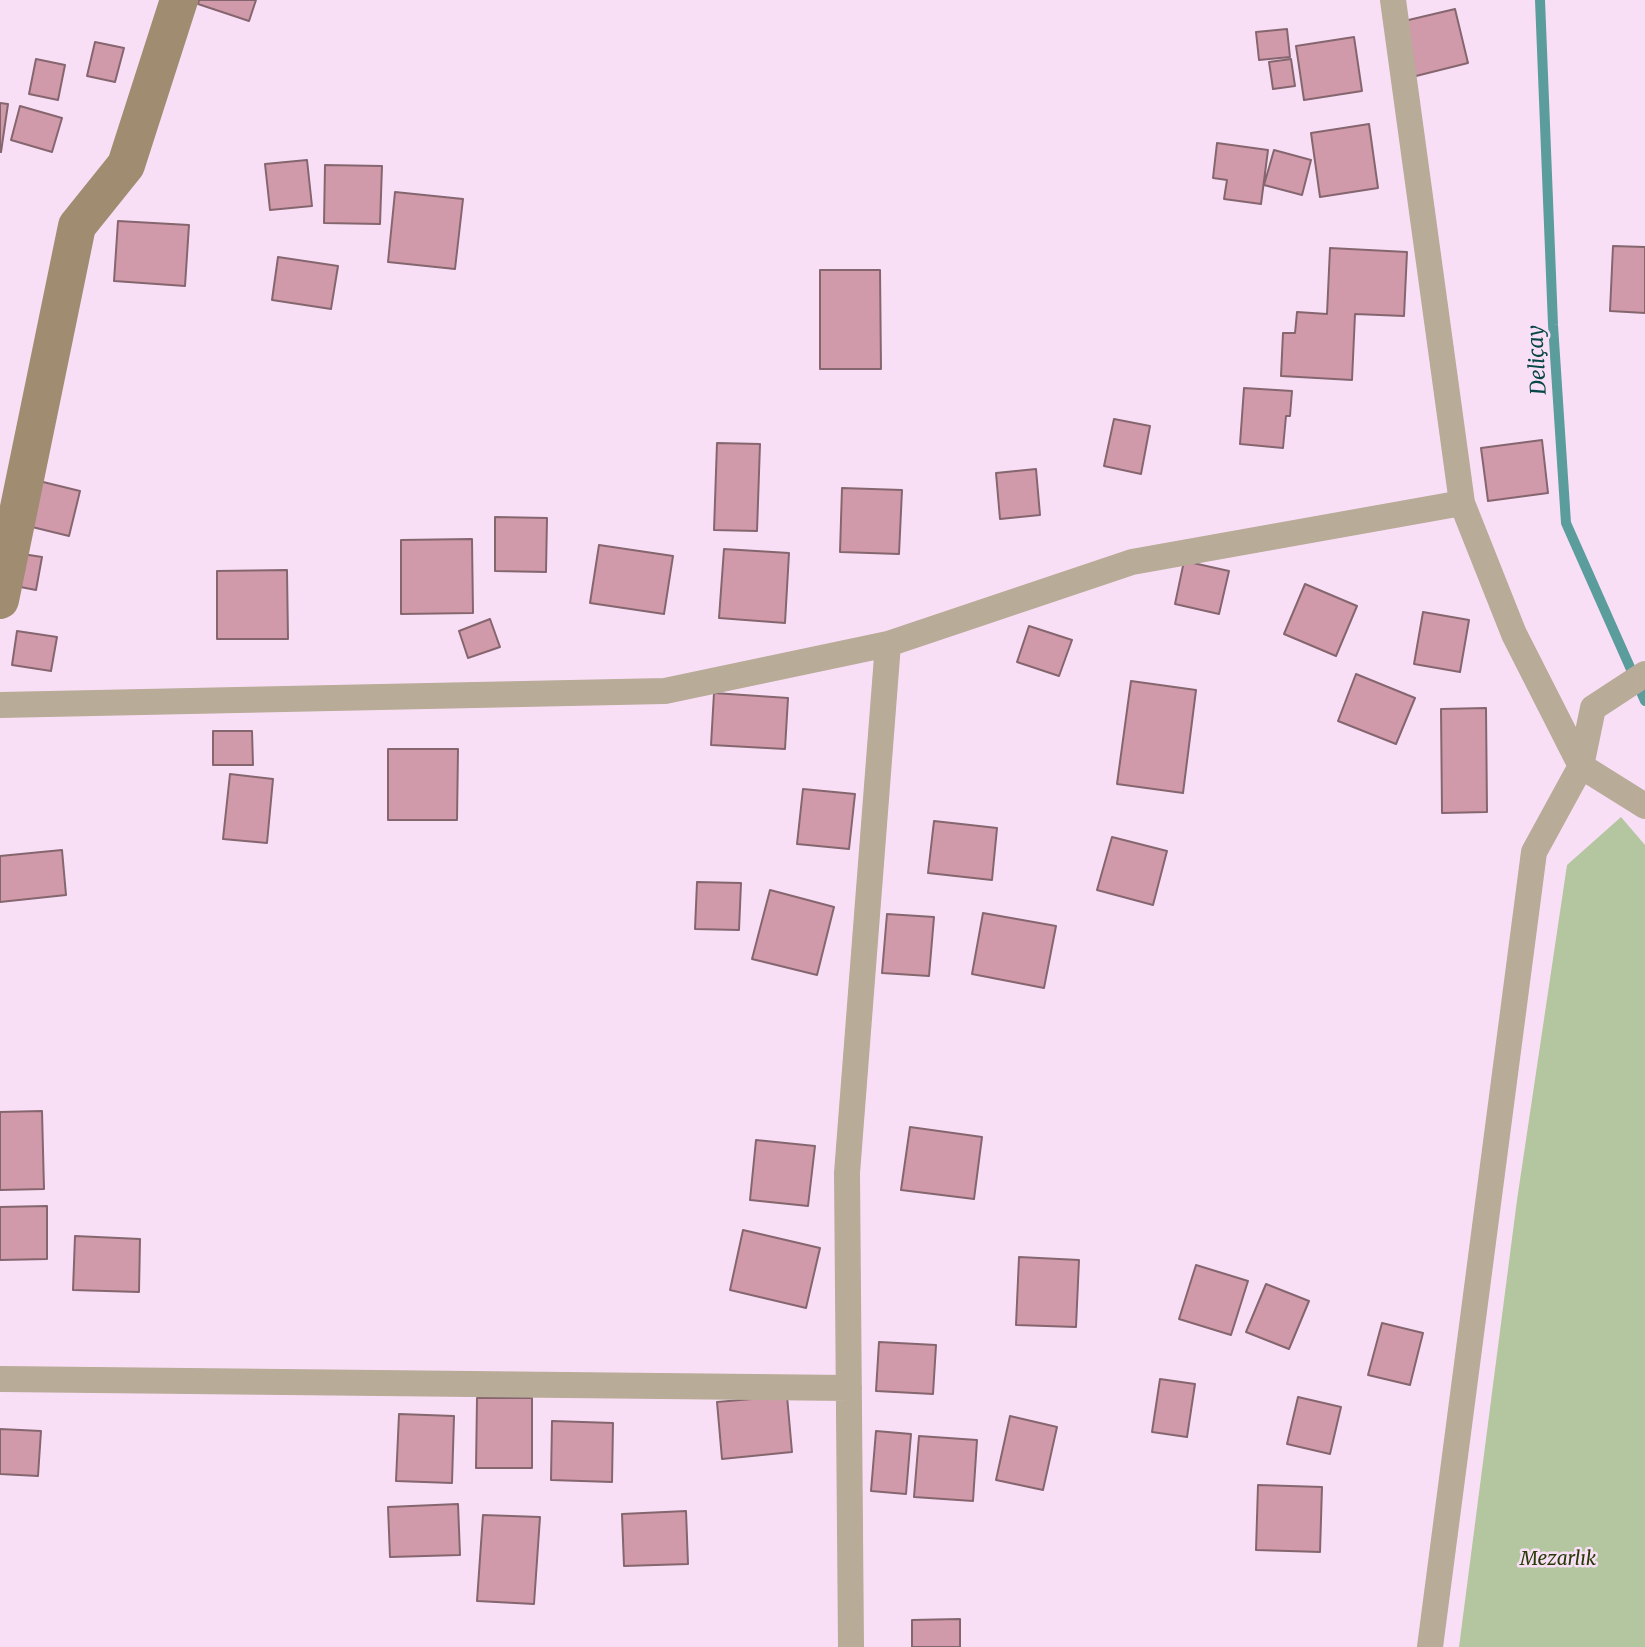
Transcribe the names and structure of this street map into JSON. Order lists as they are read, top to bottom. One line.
{"water":["Deliçay"],"parks":["Mezarlık"]}
